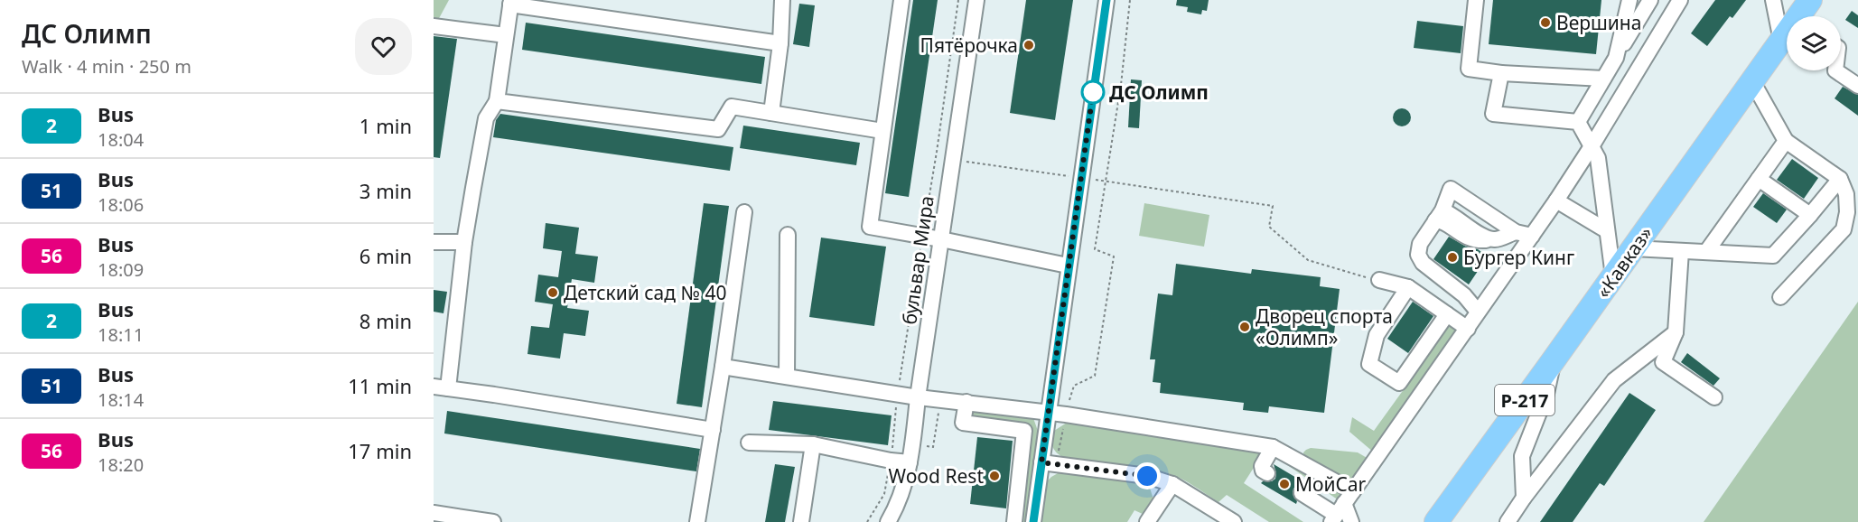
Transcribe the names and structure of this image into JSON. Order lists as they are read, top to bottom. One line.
{"streets":{"highway":["«Кавказ»","Р-217"],"street":["бульвар Мира"]},"places":["Вершина","Пятёрочка","ДС Олимп","Бургер Кинг","Детский сад № 40","Дворец спорта «Олимп»","Wood Rest","МойCar"],"lines":["bus line 2"],"page":{"heading":["ДС Олимп","Walk · 4 min · 250 m"],"list":[{"mark":"2","name":"Bus","note":"18:04","value":"1 min"},{"mark":"51","name":"Bus","note":"18:06","value":"3 min"},{"mark":"56","name":"Bus","note":"18:09","value":"6 min"},{"mark":"2","name":"Bus","note":"18:11","value":"8 min"},{"mark":"51","name":"Bus","note":"18:14","value":"11 min"},{"mark":"56","name":"Bus","note":"18:20","value":"17 min"}]}}
